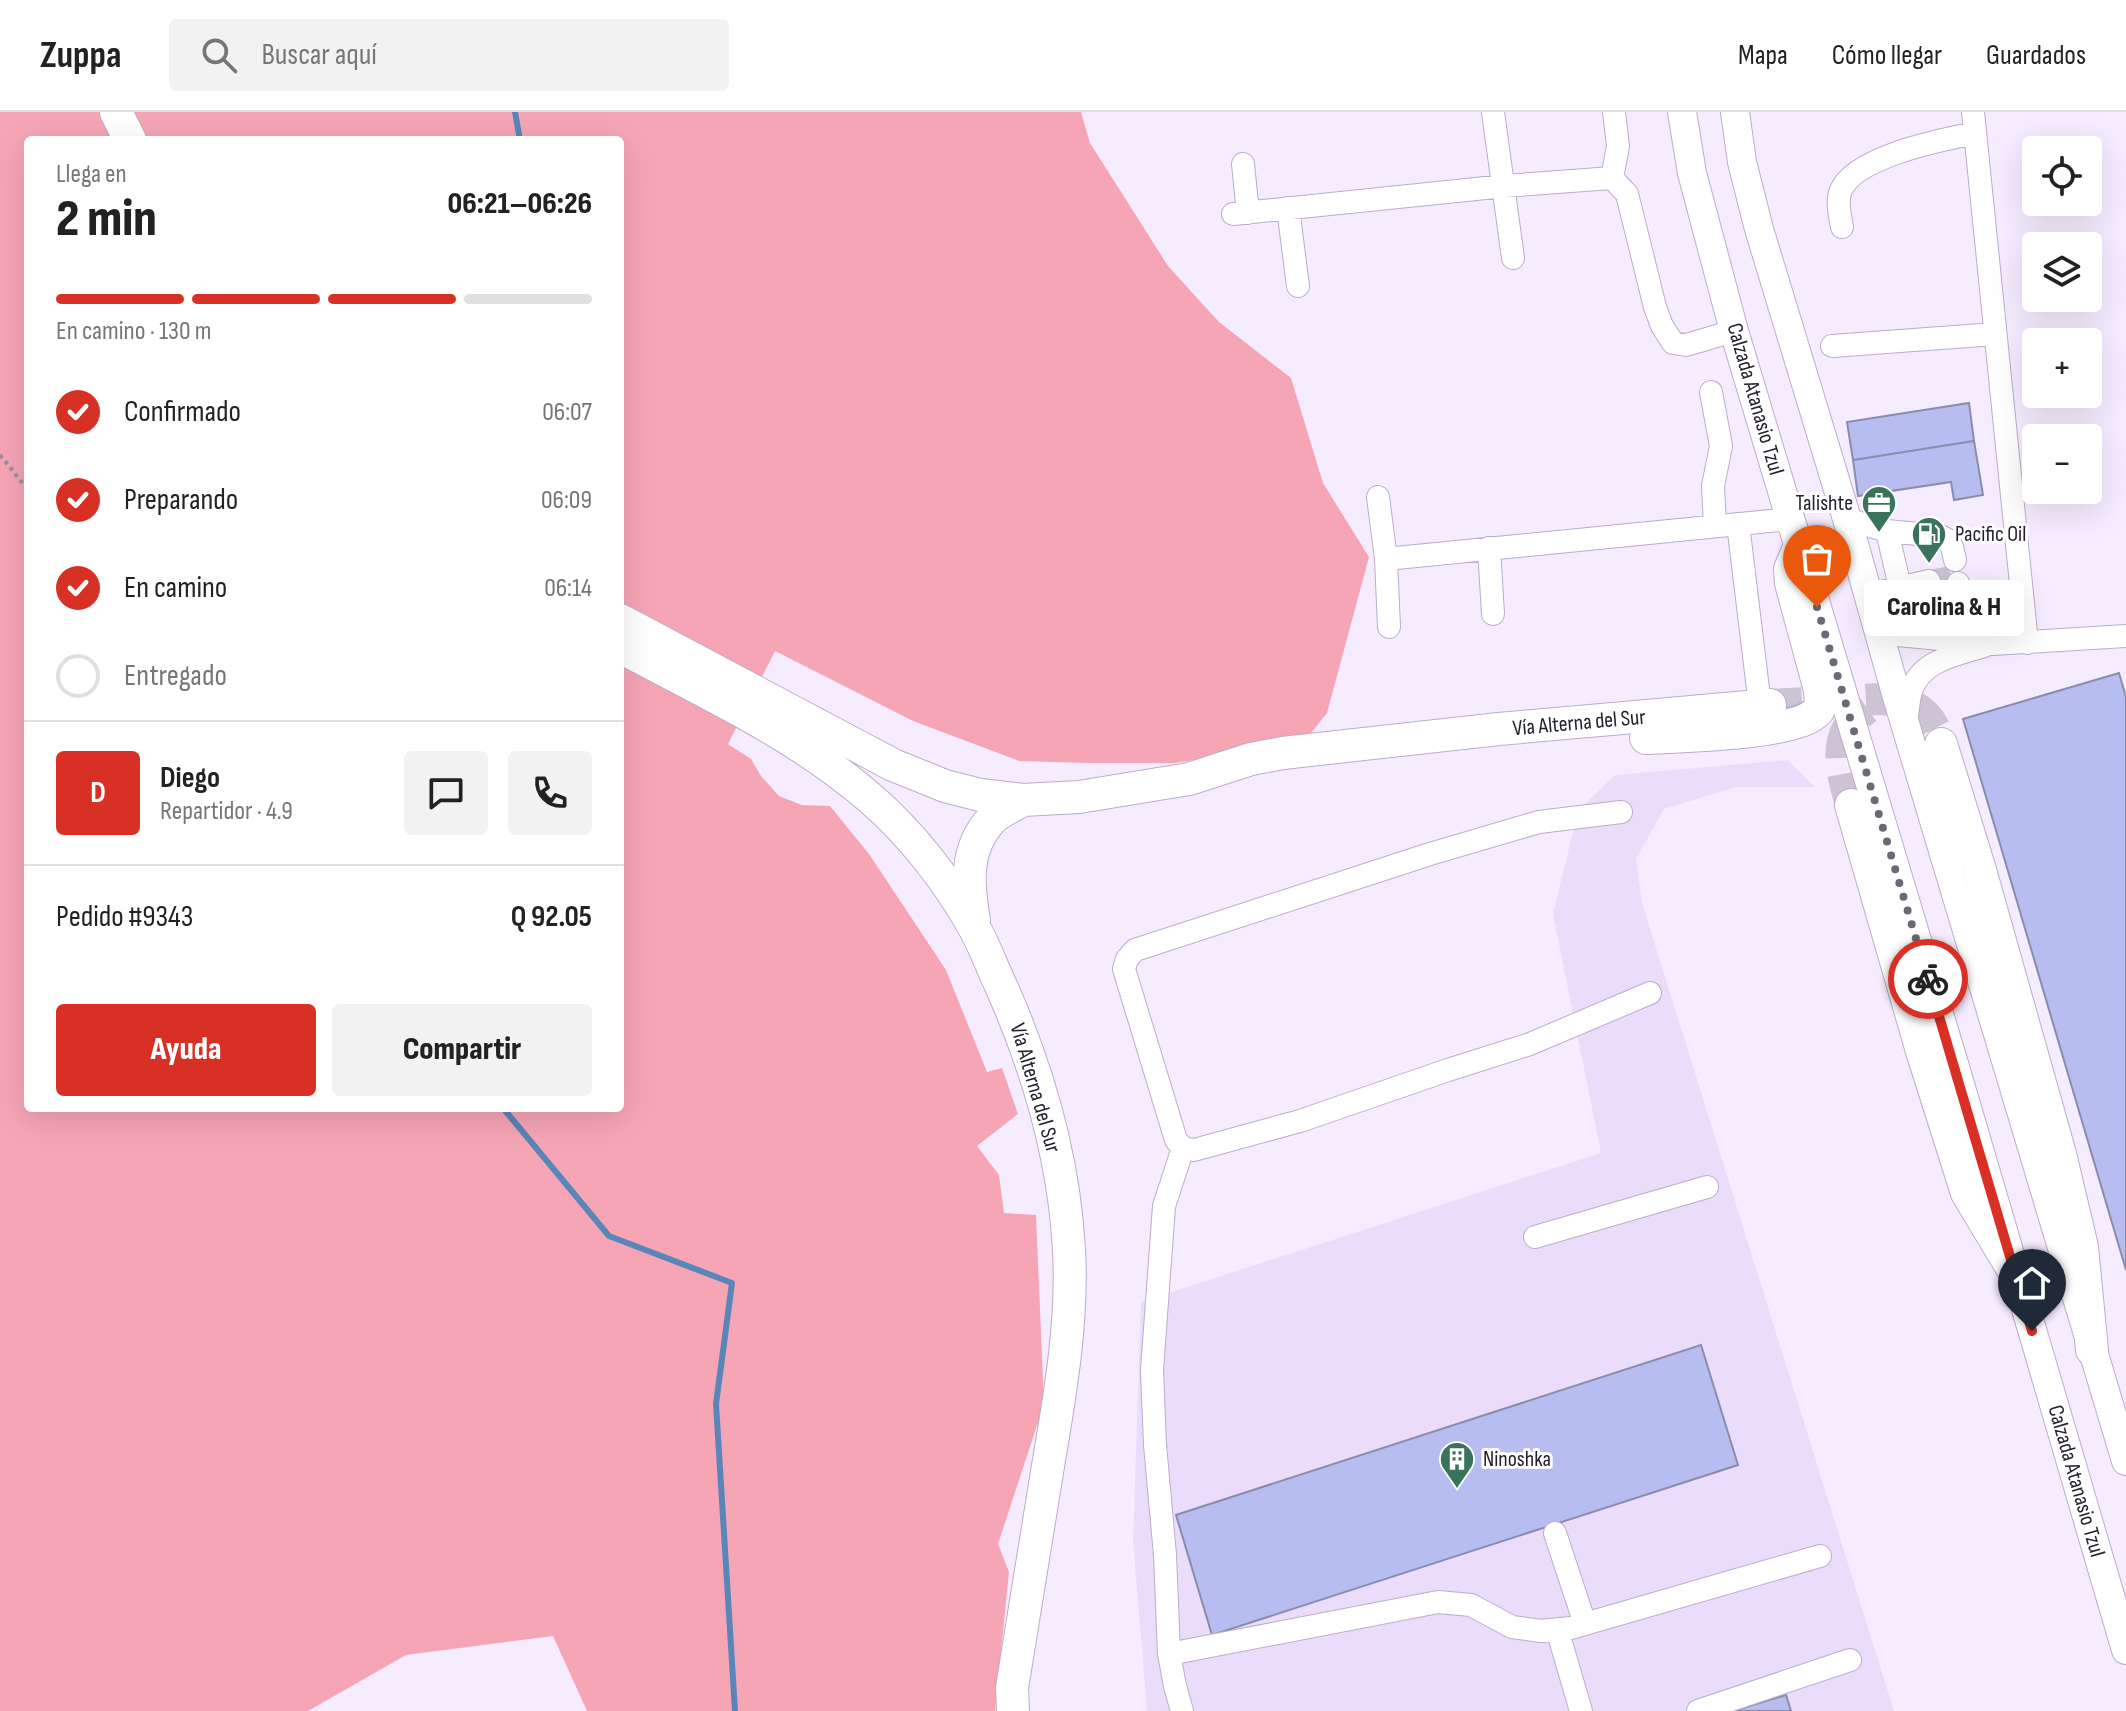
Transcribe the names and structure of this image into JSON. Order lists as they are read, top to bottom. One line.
{"streets":{"highway":["Vía Alterna del Sur"],"main road":["Calzada Atanasio Tzul"]},"places":{"office":["Talishte"],"fuel station":["Pacific Oil"],"other":["Carolina & H"],"building":["Ninoshka"]},"page":{"header":"Zuppa","search":"Buscar aquí","nav":["Mapa","Cómo llegar","Guardados"],"map_buttons":["+","−"],"heading":["2 min","Llega en","06:21–06:26"],"panel":["Diego","Repartidor · 4.9","Pedido #9343","Q 92.05"],"bar":"En camino · 130 m","list":[["Confirmado","06:07"],["Preparando","06:09"],["En camino","06:14"],"Entregado"],"bubble":"Carolina & H","round":"D","buttons":["Ayuda","Compartir"]}}
